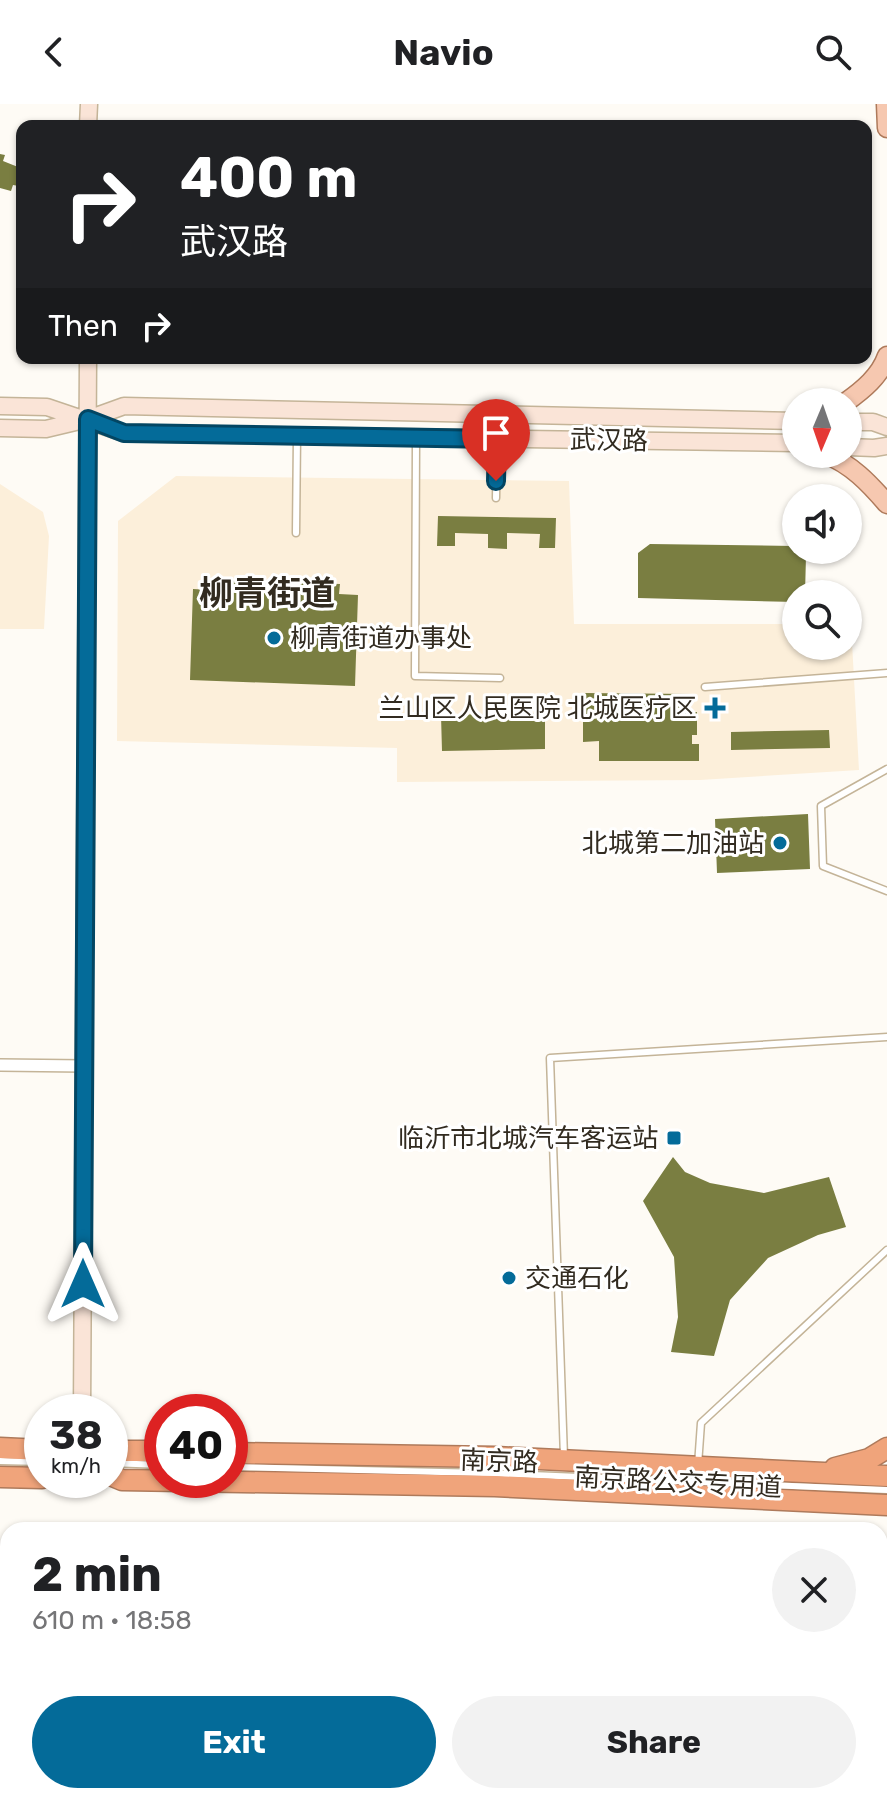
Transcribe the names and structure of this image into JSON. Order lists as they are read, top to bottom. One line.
{"streets":{"highway":["南京路"],"main road":["武汉路"],"lane":["南京路公交专用道"]},"districts":["柳青街道"],"places":{"other":["柳青街道办事处","北城第二加油站","交通石化"],"health":["兰山区人民医院 北城医疗区"],"transit":["临沂市北城汽车客运站"]},"north":"bottom","page":{"header":"Navio","turn":["400 m","武汉路"],"then":"Then","speed":"38 km/h","limit":"40","heading":["2 min","610 m · 18:58"],"buttons":["Exit","Share"]}}
